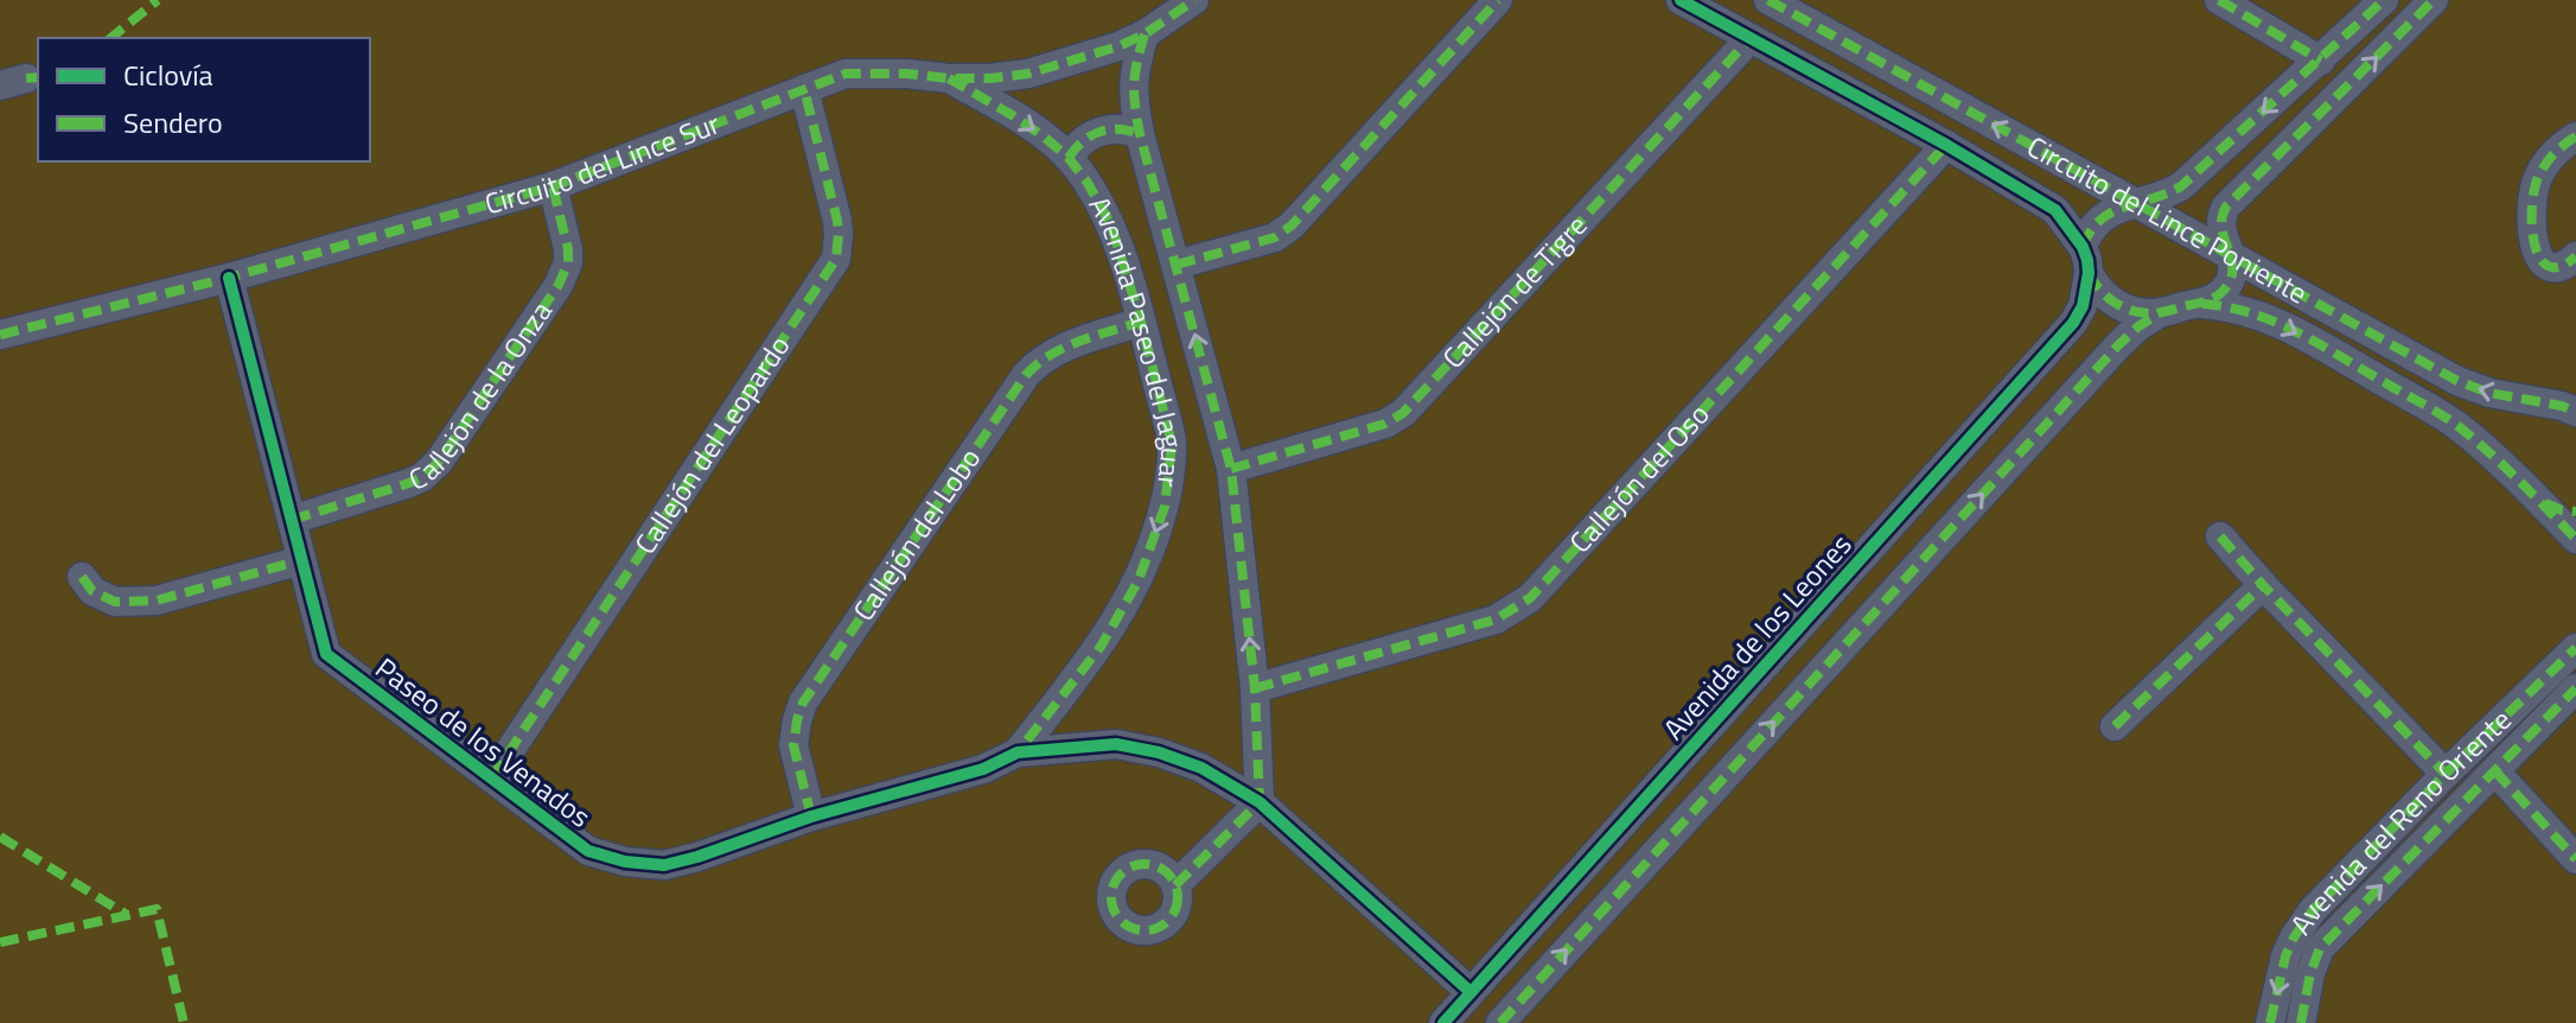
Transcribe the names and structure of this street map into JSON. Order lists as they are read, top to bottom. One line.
{"streets":{"street":["Circuito del Lince Sur","Circuito del Lince Poniente","Callejón de Tigre","Avenida Paseo del Jaguar","Callejón de la Onza","Callejón del Leopardo","Callejón del Oso","Callejón del Lobo","Avenida de los Leones","Paseo de los Venados","Avenida del Reno Oriente"]},"crossings":[["Circuito del Lince Sur","Avenida Paseo del Jaguar"],["Circuito del Lince Sur","Callejón de la Onza"],["Circuito del Lince Sur","Callejón del Leopardo"],["Circuito del Lince Sur","Paseo de los Venados"],["Circuito del Lince Poniente","Callejón de Tigre"],["Circuito del Lince Poniente","Callejón del Oso"],["Circuito del Lince Poniente","Avenida de los Leones"],["Avenida Paseo del Jaguar","Callejón del Lobo"],["Avenida Paseo del Jaguar","Paseo de los Venados"],["Callejón de la Onza","Paseo de los Venados"],["Callejón del Leopardo","Paseo de los Venados"],["Callejón del Lobo","Paseo de los Venados"],["Avenida de los Leones","Paseo de los Venados"]],"legend":["Ciclovía","Sendero"]}
